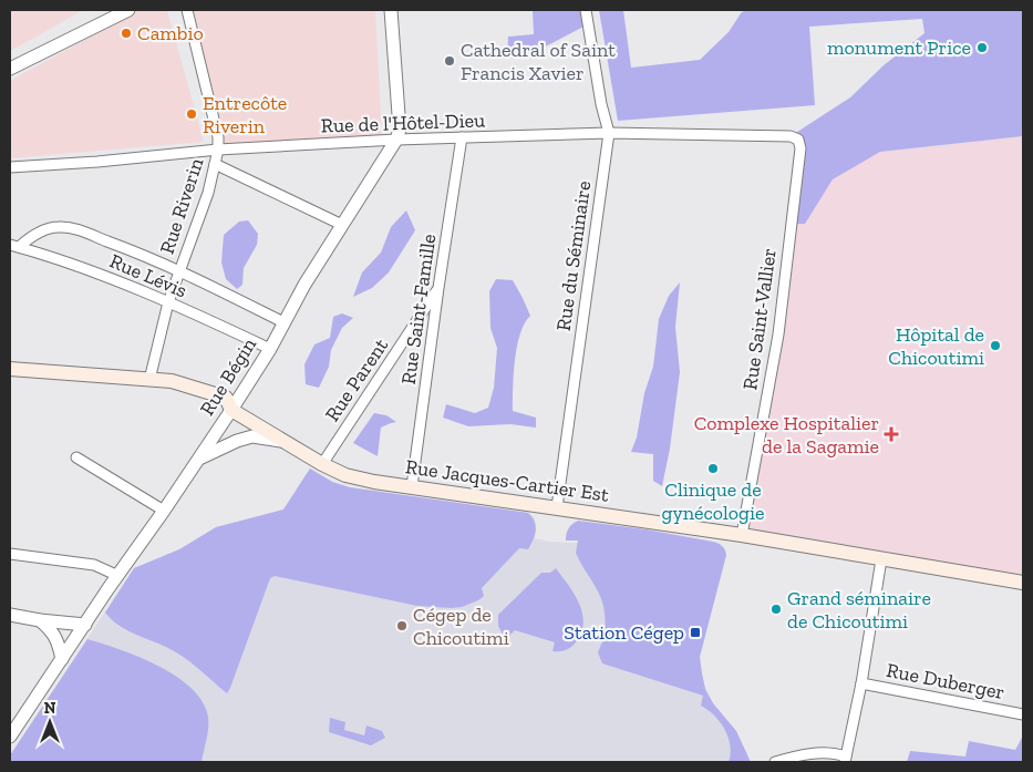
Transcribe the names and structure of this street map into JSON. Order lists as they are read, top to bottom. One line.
{"streets":{"main road":["Rue Jacques-Cartier Est"],"street":["Rue de l'Hôtel-Dieu","Rue Riverin","Rue du Séminaire","Rue Lévis","Rue Saint-Famille","Rue Saint-Vallier","Rue Bégin","Rue Parent","Rue Duberger"]},"crossings":[["Rue de l'Hôtel-Dieu","Rue Riverin"],["Rue de l'Hôtel-Dieu","Rue du Séminaire"],["Rue de l'Hôtel-Dieu","Rue Saint-Famille"],["Rue de l'Hôtel-Dieu","Rue Saint-Vallier"],["Rue de l'Hôtel-Dieu","Rue Bégin"],["Rue Riverin","Rue Lévis"],["Rue Riverin","Rue Jacques-Cartier Est"],["Rue du Séminaire","Rue Jacques-Cartier Est"],["Rue Lévis","Rue Bégin"],["Rue Saint-Famille","Rue Parent"],["Rue Saint-Famille","Rue Jacques-Cartier Est"],["Rue Saint-Vallier","Rue Jacques-Cartier Est"],["Rue Bégin","Rue Jacques-Cartier Est"],["Rue Parent","Rue Jacques-Cartier Est"]],"places":{"other":["Cambio","monument Price","Cathedral of Saint Francis Xavier","Entrecôte Riverin","Hôpital de Chicoutimi","Clinique de gynécologie","Grand séminaire de Chicoutimi","Cégep de Chicoutimi"],"health":["Complexe Hospitalier de la Sagamie"],"transit":["Station Cégep"]},"north":"top"}
